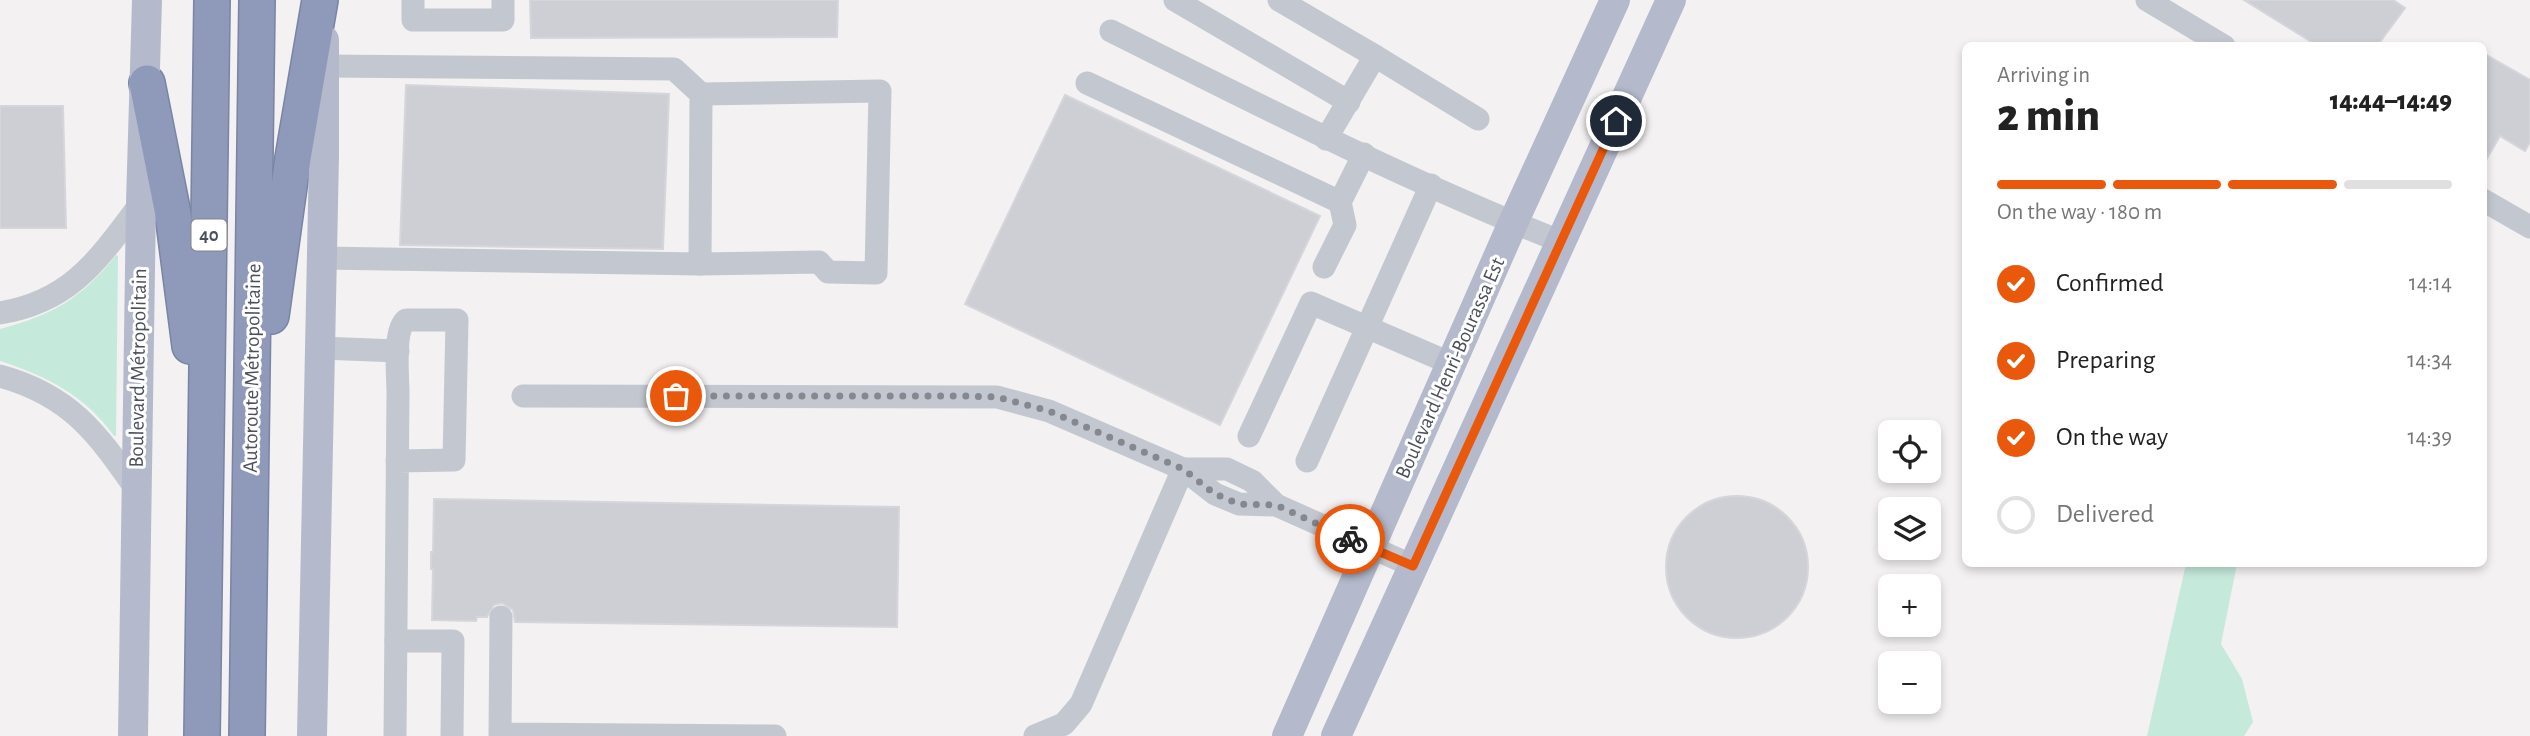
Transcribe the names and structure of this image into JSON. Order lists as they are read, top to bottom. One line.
{"streets":{"highway":["40","Autoroute Métropolitaine"],"main road":["Boulevard Métropolitain","Boulevard Henri-Bourassa Est"]},"page":{"heading":["2 min","Arriving in","14:44–14:49"],"bar":"On the way · 180 m","list":[["Confirmed","14:14"],["Preparing","14:34"],["On the way","14:39"],"Delivered"],"map_buttons":["+","−"]}}
